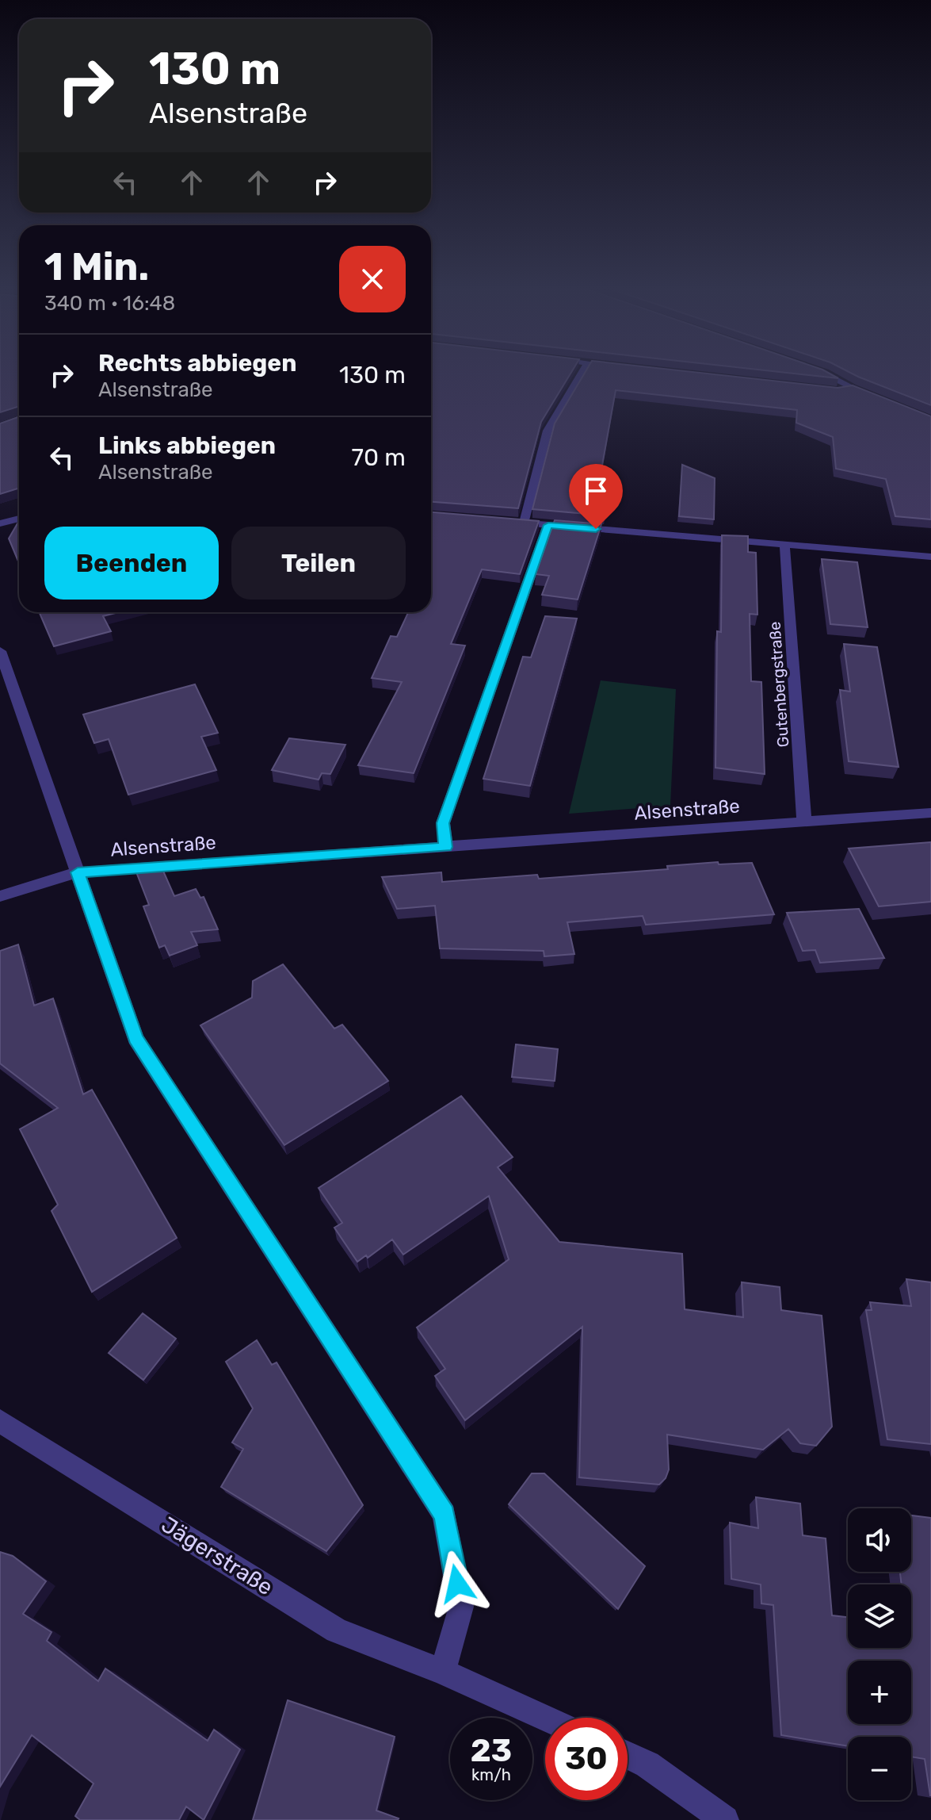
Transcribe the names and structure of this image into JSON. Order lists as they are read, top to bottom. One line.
{"streets":{"street":["Gutenbergstraße","Alsenstraße","Jägerstraße"]},"crossings":[["Gutenbergstraße","Alsenstraße"]],"page":{"turn":["130 m","Alsenstraße"],"heading":["1 Min.","340 m · 16:48"],"list":[{"name":"Rechts abbiegen","note":"Alsenstraße","value":"130 m"},{"name":"Links abbiegen","note":"Alsenstraße","value":"70 m"}],"buttons":["Beenden","Teilen"],"map_buttons":["+","−"],"speed":"23 km/h","limit":"30"}}
